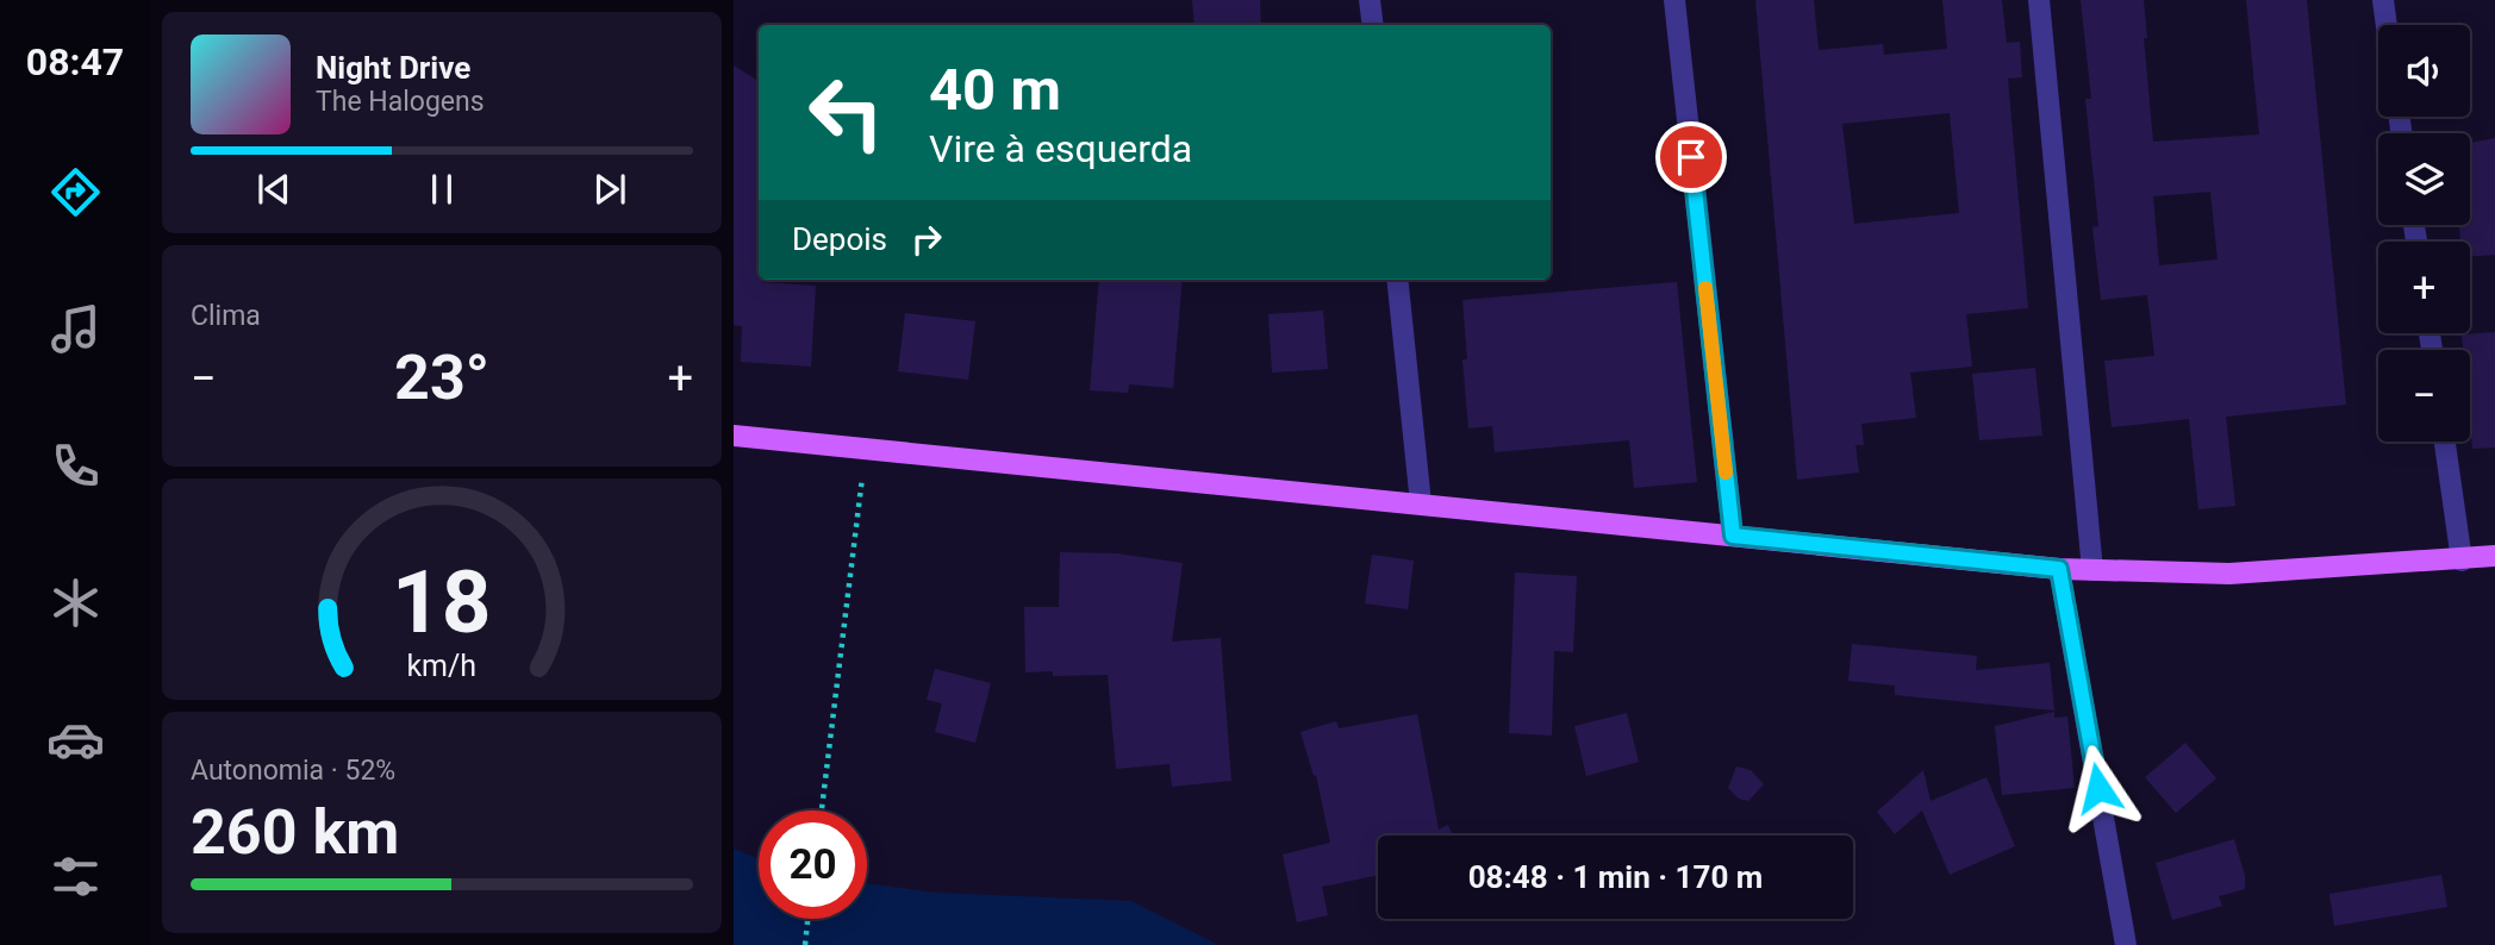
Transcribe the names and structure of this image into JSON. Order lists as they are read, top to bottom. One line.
{"page":{"tabs":"08:47","map_buttons":["+","−"],"turn":["40 m","Vire à esquerda"],"song":["Night Drive","The Halogens"],"then":"Depois","tile":["Clima",["Autonomia · 52%","260 km"]],"heat":["−","23°","+"],"limit":"20","trip":"08:48 · 1 min · 170 m","gauge":["18","km/h"]}}
